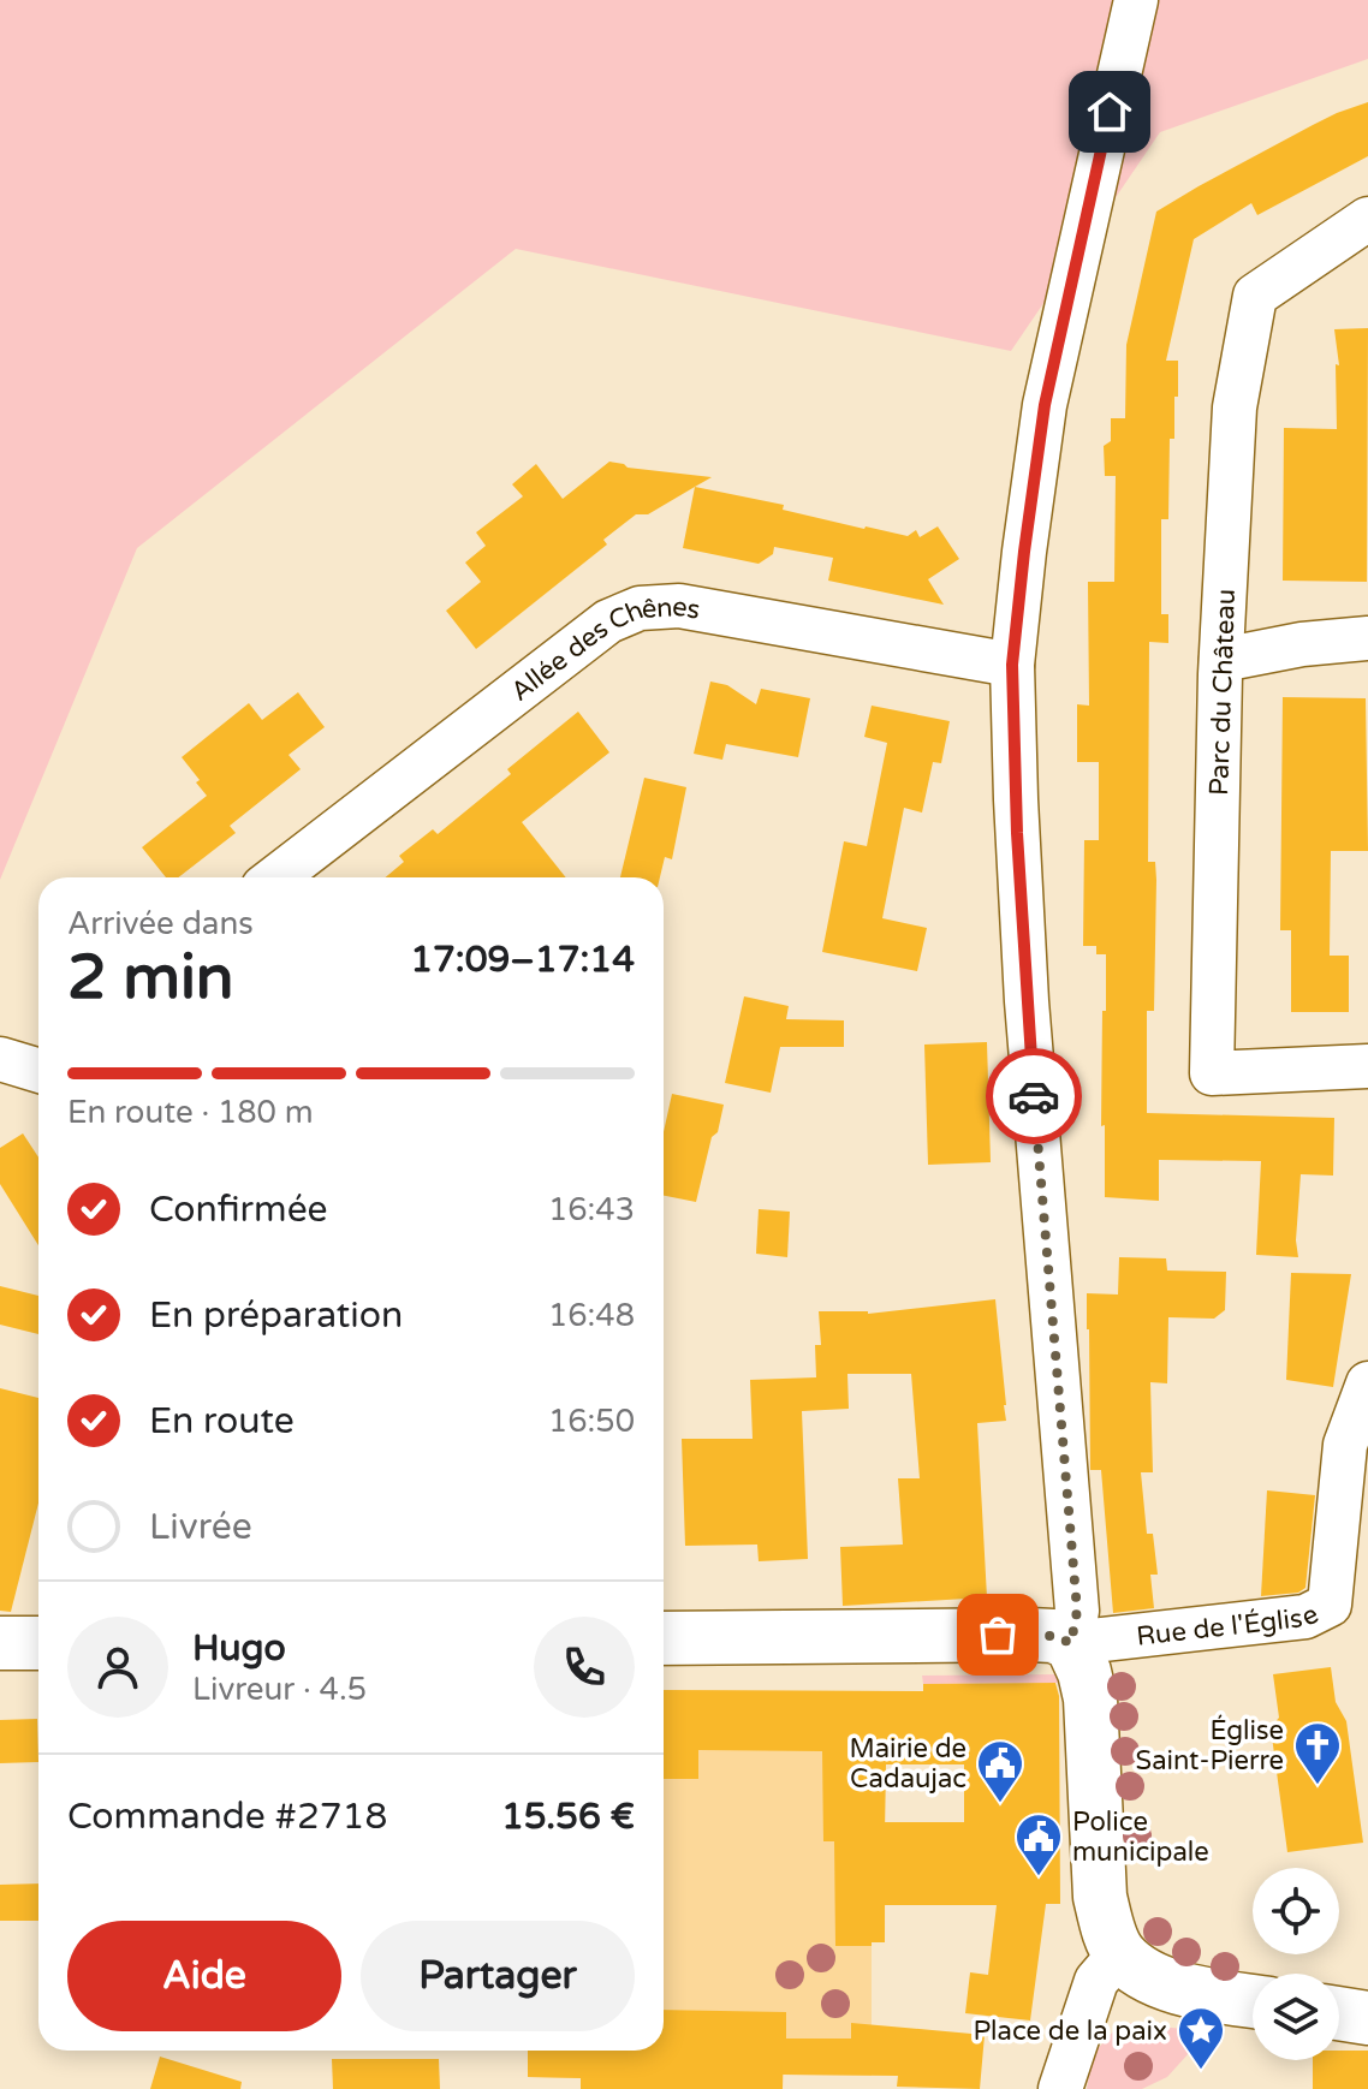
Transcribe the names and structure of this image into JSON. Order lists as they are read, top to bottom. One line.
{"streets":{"street":["Allée des Chênes","Parc du Château","Rue de l'Église"]},"places":{"church":["Église Saint-Pierre"],"public building":["Mairie de Cadaujac","Police municipale"],"place":["Place de la paix"]},"page":{"heading":["2 min","Arrivée dans","17:09–17:14"],"panel":["Hugo","Livreur · 4.5","Commande #2718","15.56 €"],"bar":"En route · 180 m","list":[["Confirmée","16:43"],["En préparation","16:48"],["En route","16:50"],"Livrée"],"buttons":["Aide","Partager"]}}
